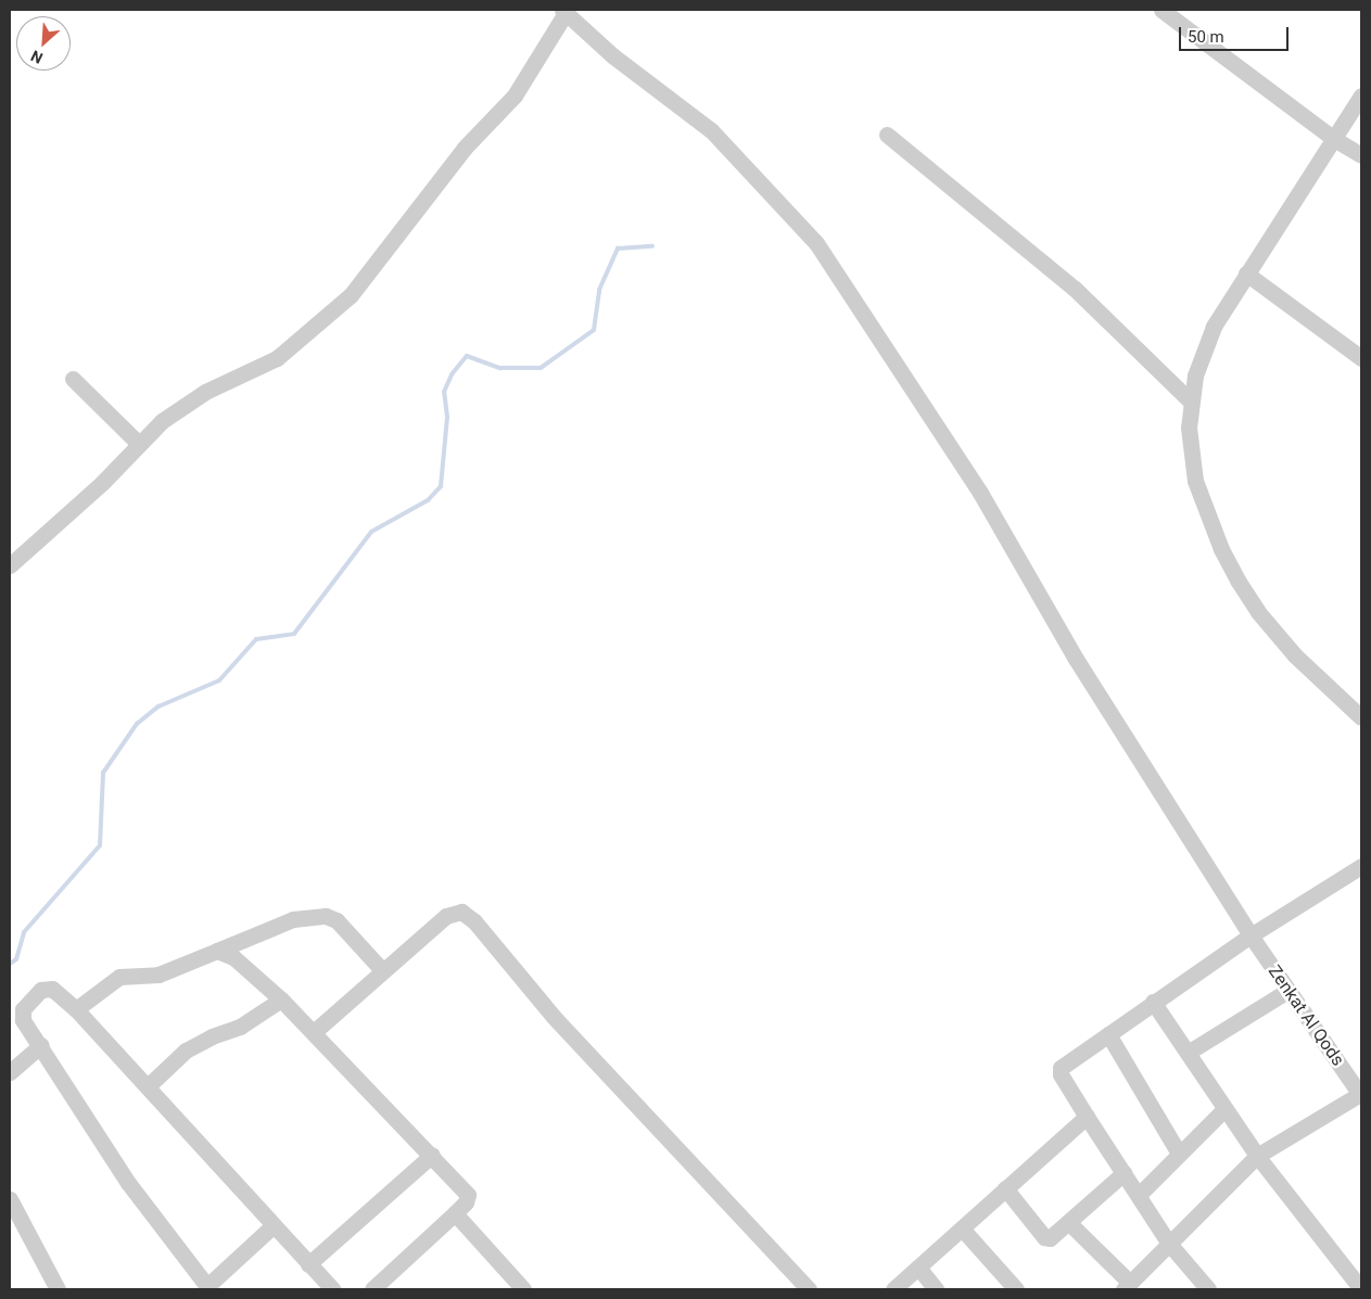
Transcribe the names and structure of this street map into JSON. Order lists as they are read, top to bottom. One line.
{"streets":{"street":["Zenkat Al Qods"]},"scale_bar":"50 m","north":"bottom left"}
